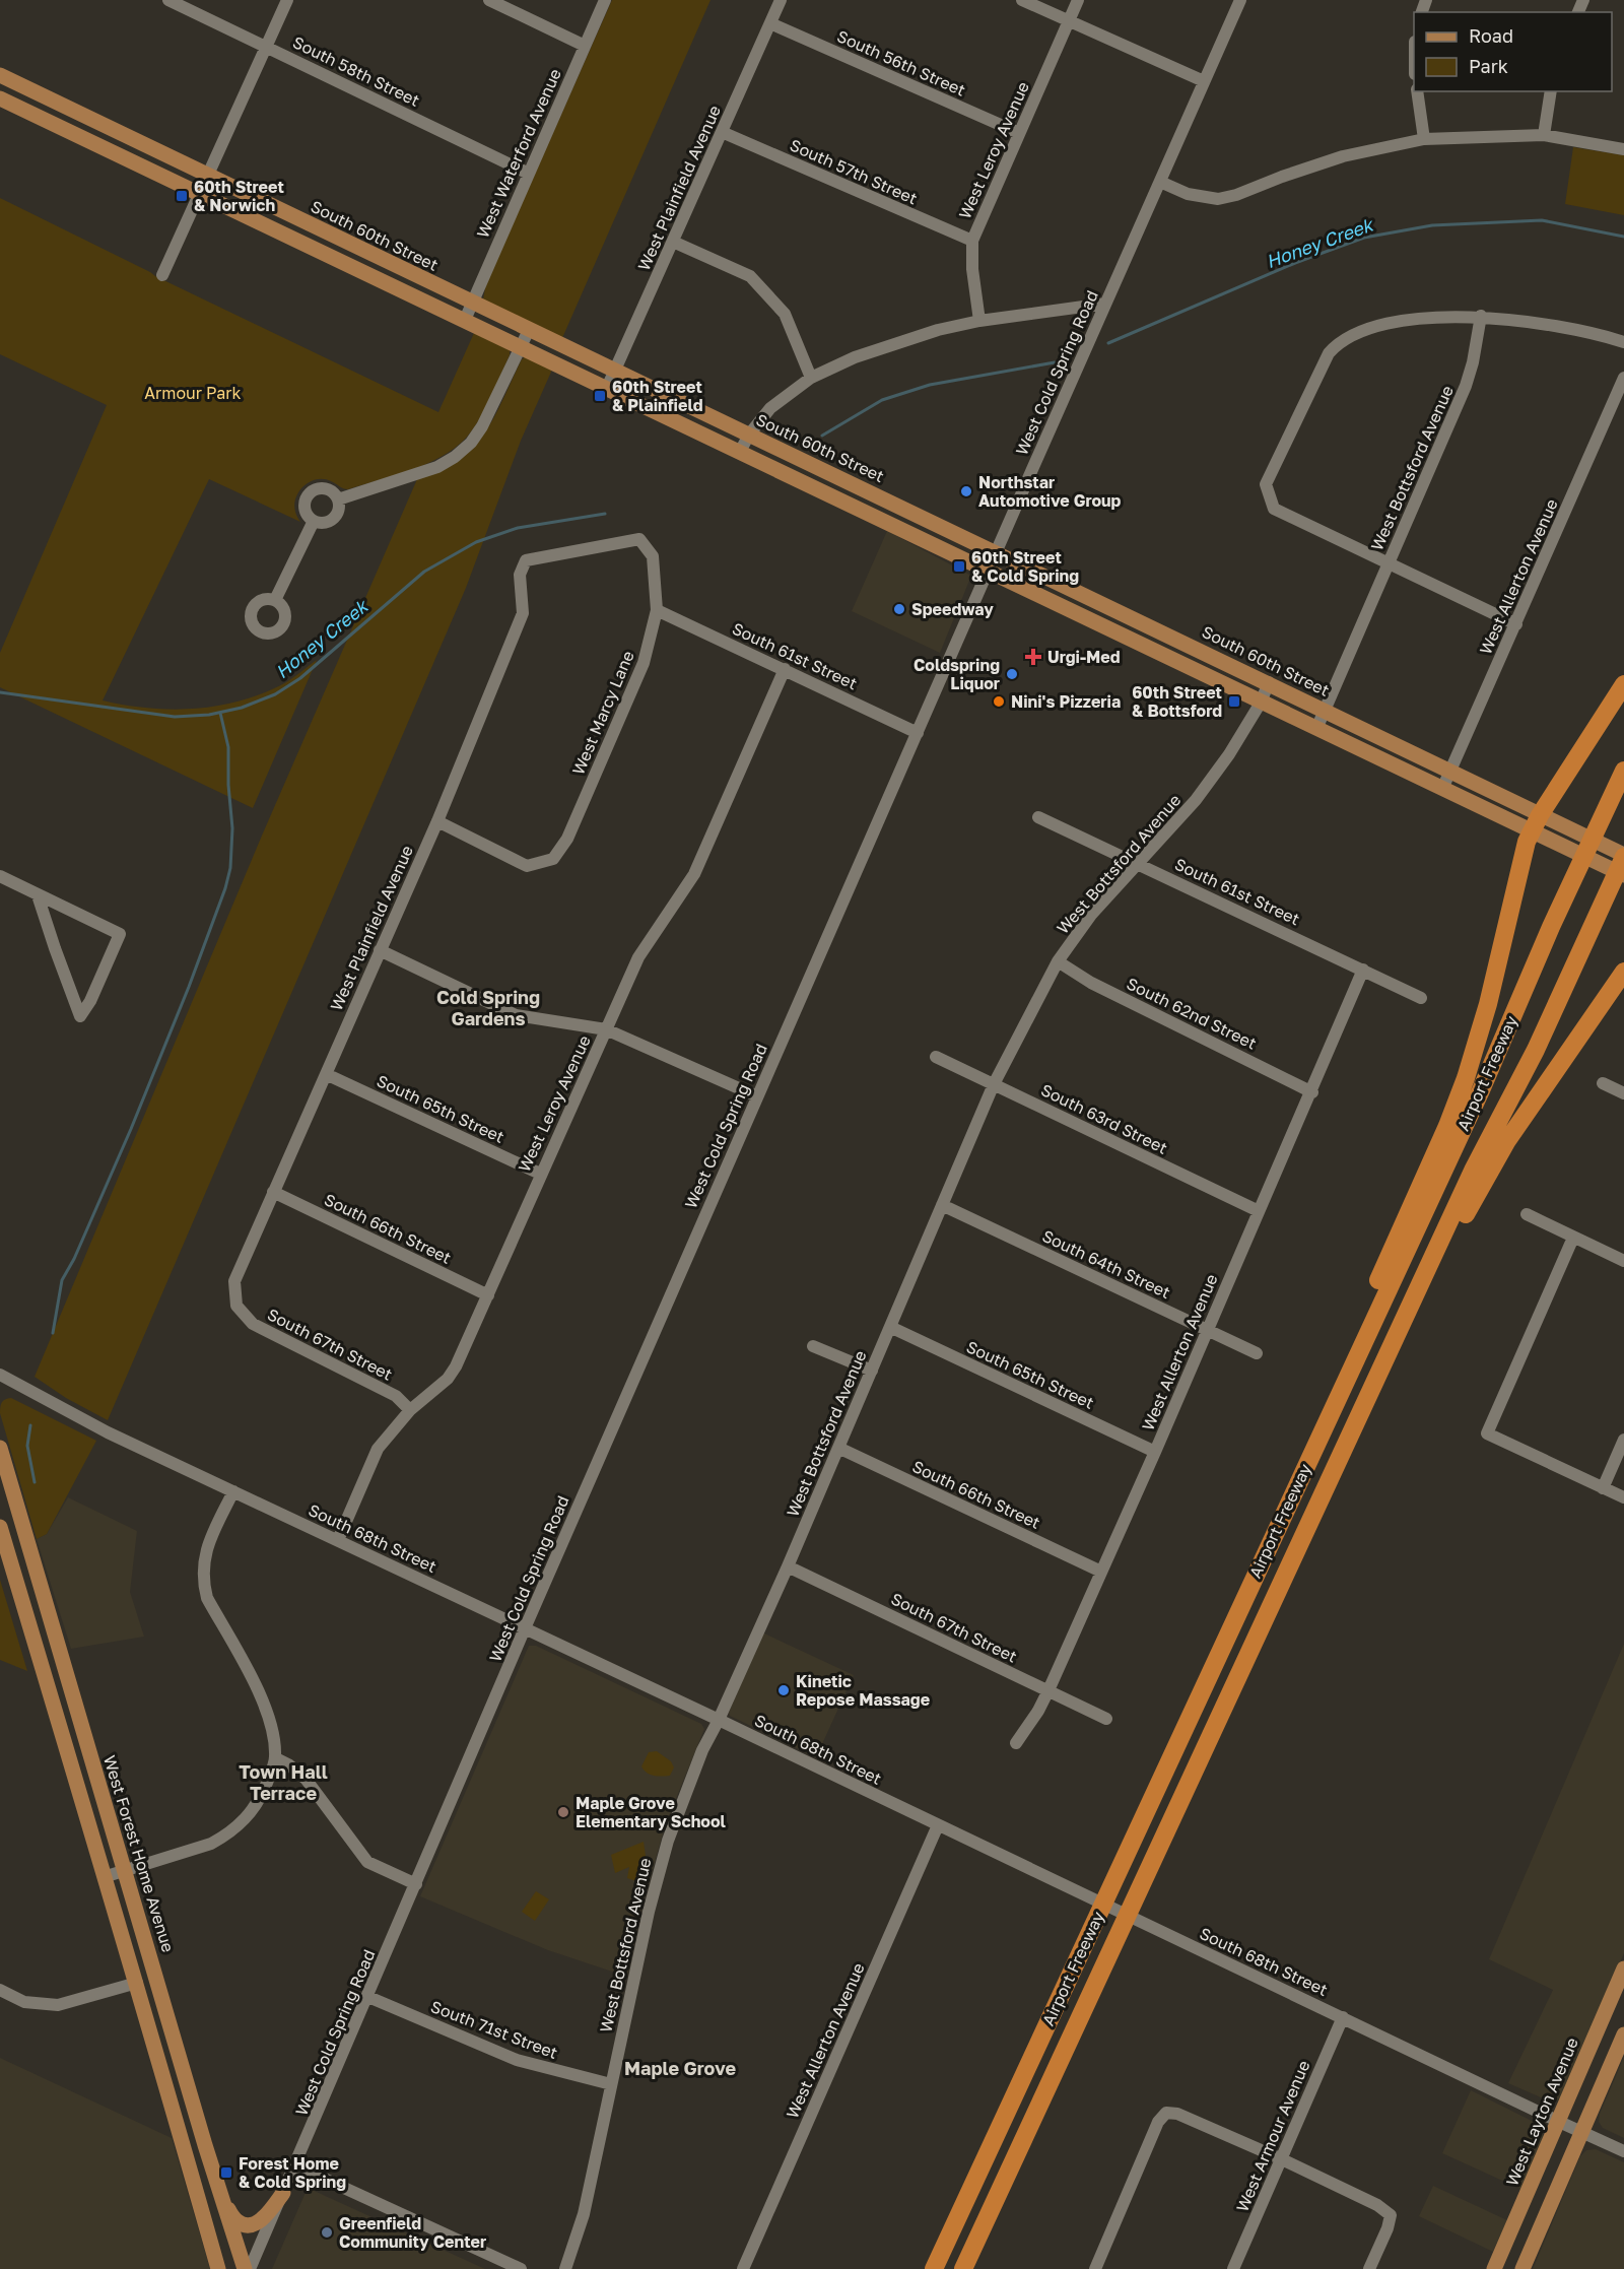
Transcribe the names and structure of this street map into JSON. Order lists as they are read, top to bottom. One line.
{"streets":{"highway":["Airport Freeway"],"main road":["South 60th Street","West Forest Home Avenue","West Layton Avenue"],"street":["South 56th Street","South 58th Street","West Leroy Avenue","West Waterford Avenue","South 57th Street","West Plainfield Avenue","West Cold Spring Road","West Bottsford Avenue","West Allerton Avenue","South 61st Street","West Marcy Lane","South 62nd Street","South 65th Street","South 63rd Street","South 66th Street","South 64th Street","South 67th Street","South 68th Street","South 71st Street","West Armour Avenue"]},"crossings":[["South 56th Street","West Leroy Avenue"],["South 56th Street","West Plainfield Avenue"],["South 58th Street","West Waterford Avenue"],["West Leroy Avenue","South 57th Street"],["West Leroy Avenue","South 61st Street"],["West Leroy Avenue","South 65th Street"],["West Leroy Avenue","South 66th Street"],["West Leroy Avenue","South 67th Street"],["West Leroy Avenue","South 68th Street"],["West Waterford Avenue","South 60th Street"],["South 57th Street","West Plainfield Avenue"],["West Plainfield Avenue","South 60th Street"],["West Plainfield Avenue","West Marcy Lane"],["West Plainfield Avenue","South 65th Street"],["West Plainfield Avenue","South 66th Street"],["West Plainfield Avenue","South 67th Street"],["South 60th Street","West Cold Spring Road"],["South 60th Street","West Bottsford Avenue"],["South 60th Street","West Allerton Avenue"],["South 60th Street","Airport Freeway"],["West Cold Spring Road","South 61st Street"],["West Cold Spring Road","South 68th Street"],["West Cold Spring Road","South 71st Street"],["West Bottsford Avenue","South 61st Street"],["West Bottsford Avenue","South 62nd Street"],["West Bottsford Avenue","South 65th Street"],["West Bottsford Avenue","South 63rd Street"],["West Bottsford Avenue","South 66th Street"],["West Bottsford Avenue","South 64th Street"],["West Bottsford Avenue","South 67th Street"],["West Bottsford Avenue","South 68th Street"],["West Bottsford Avenue","South 71st Street"],["West Allerton Avenue","South 61st Street"],["West Allerton Avenue","South 62nd Street"],["West Allerton Avenue","South 65th Street"],["West Allerton Avenue","South 63rd Street"],["West Allerton Avenue","South 66th Street"],["West Allerton Avenue","South 64th Street"],["West Allerton Avenue","South 67th Street"],["West Allerton Avenue","South 68th Street"],["South 61st Street","West Marcy Lane"],["South 68th Street","West Layton Avenue"],["South 68th Street","West Armour Avenue"]],"districts":["Cold Spring Gardens","Town Hall Terrace","Maple Grove"],"water":["Honey Creek"],"parks":["Armour Park"],"places":{"transit":["60th Street & Norwich","60th Street & Plainfield","60th Street & Cold Spring","60th Street & Bottsford","Forest Home & Cold Spring"],"other":["Northstar Automotive Group","Speedway","Coldspring Liquor","Nini's Pizzeria","Kinetic Repose Massage","Maple Grove Elementary School","Greenfield Community Center"],"health":["Urgi-Med"]},"legend":["Road","Park"]}
